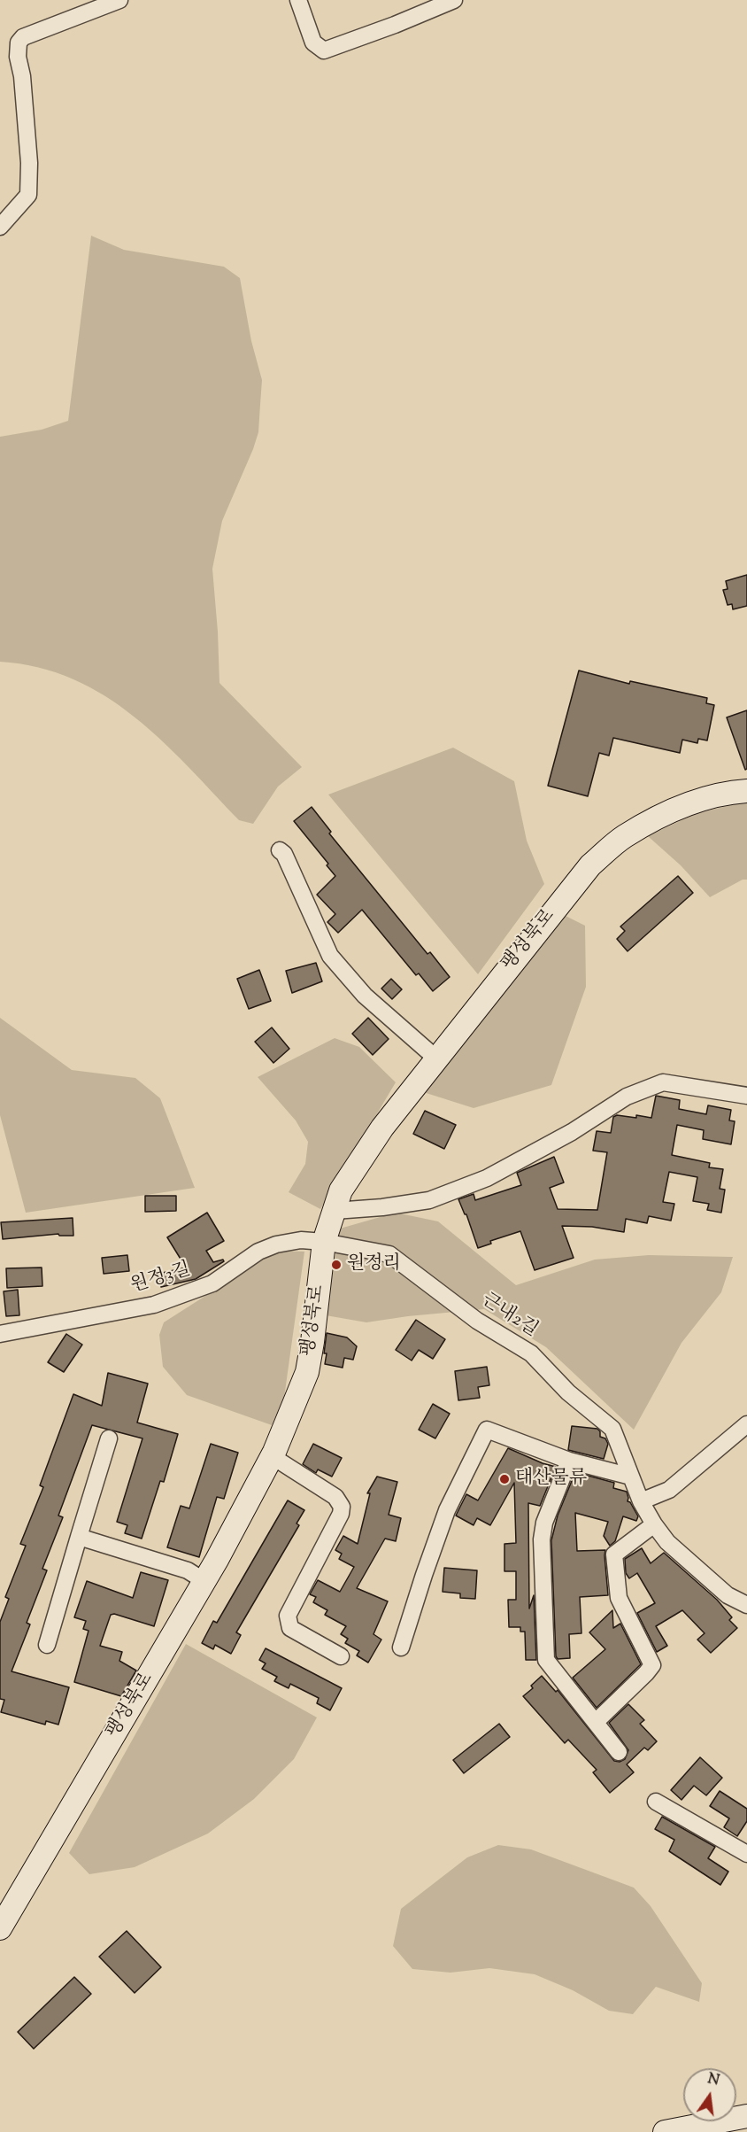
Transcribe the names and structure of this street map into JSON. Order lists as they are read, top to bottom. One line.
{"streets":{"street":["팽성북로","원정3길","근내2길"]},"crossings":[["팽성북로","원정3길"],["팽성북로","근내2길"],["원정3길","근내2길"]],"places":["원정리","태산물류"],"north":"top"}
